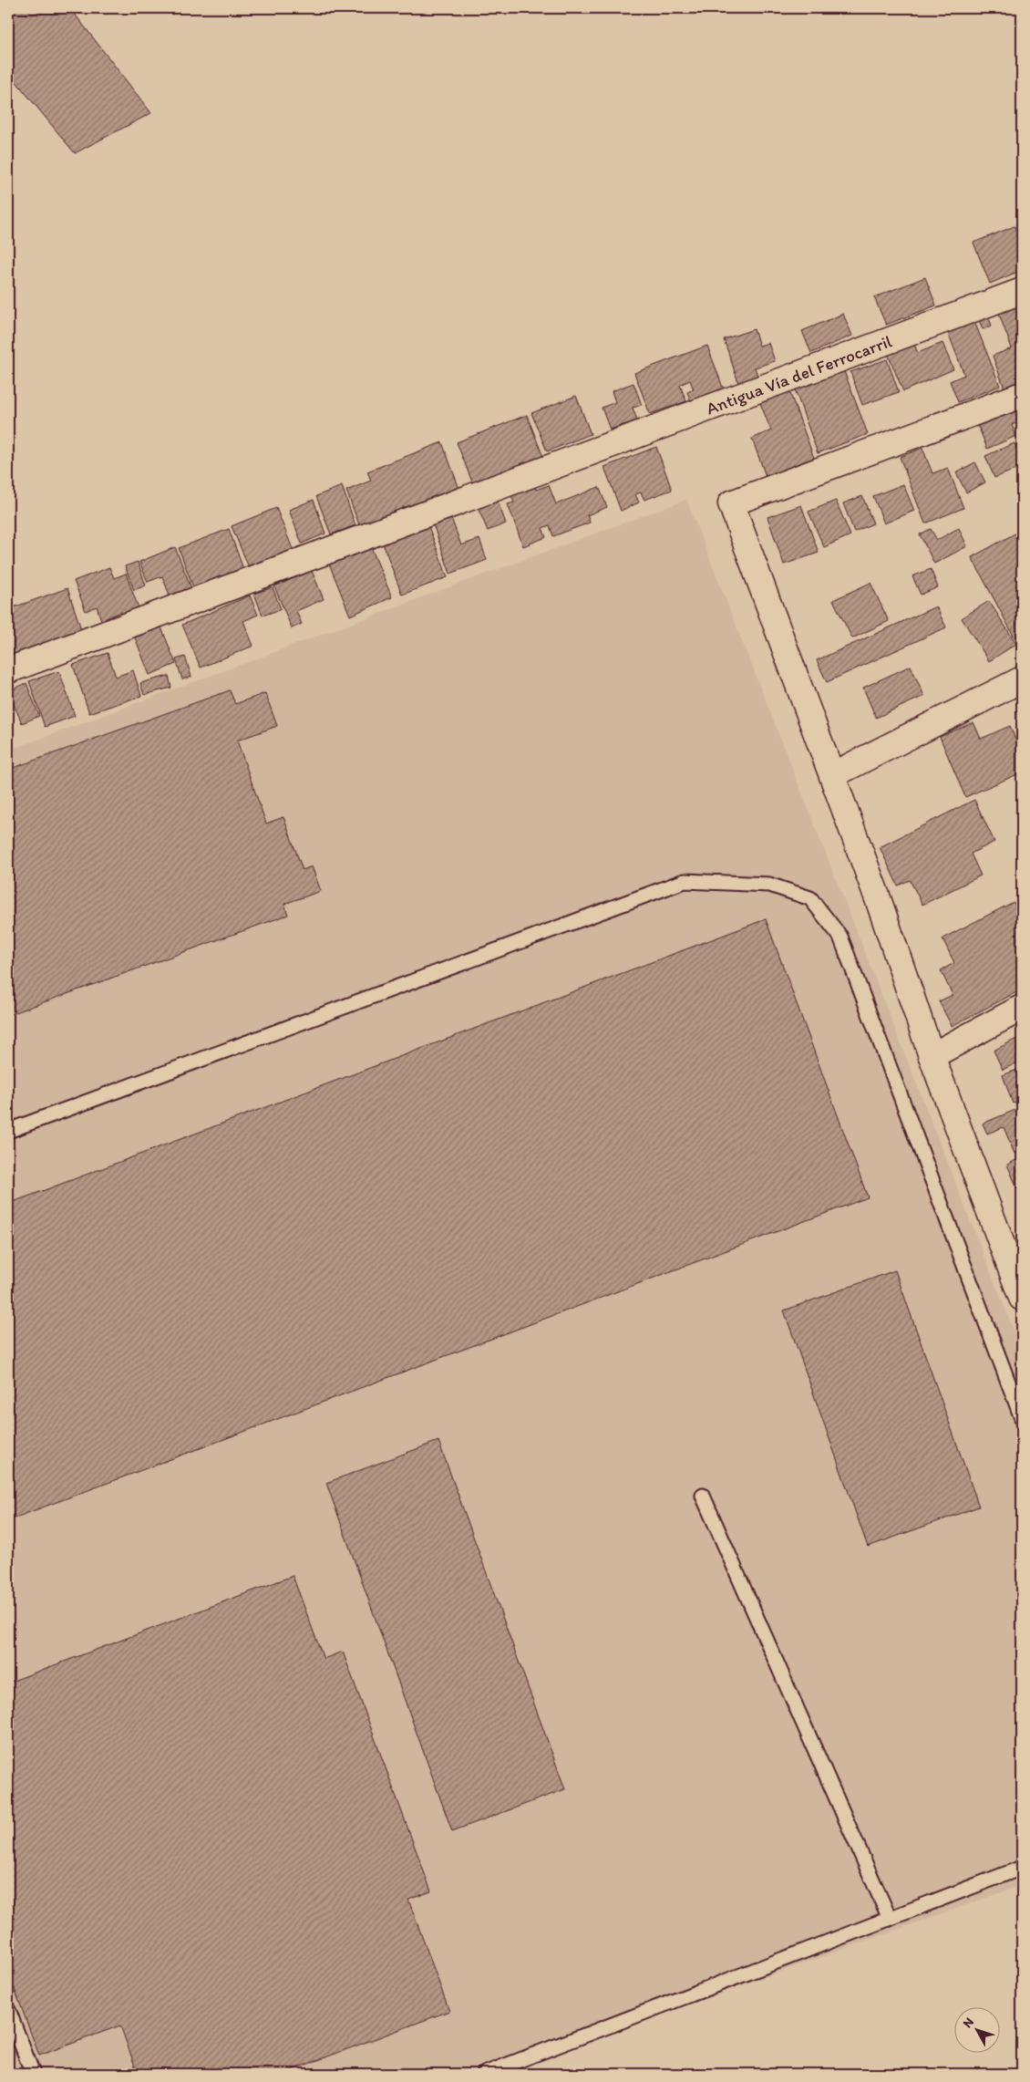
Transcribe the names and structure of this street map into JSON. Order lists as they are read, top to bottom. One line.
{"streets":{"street":["Antigua Vía del Ferrocarril"]},"north":"top left"}
